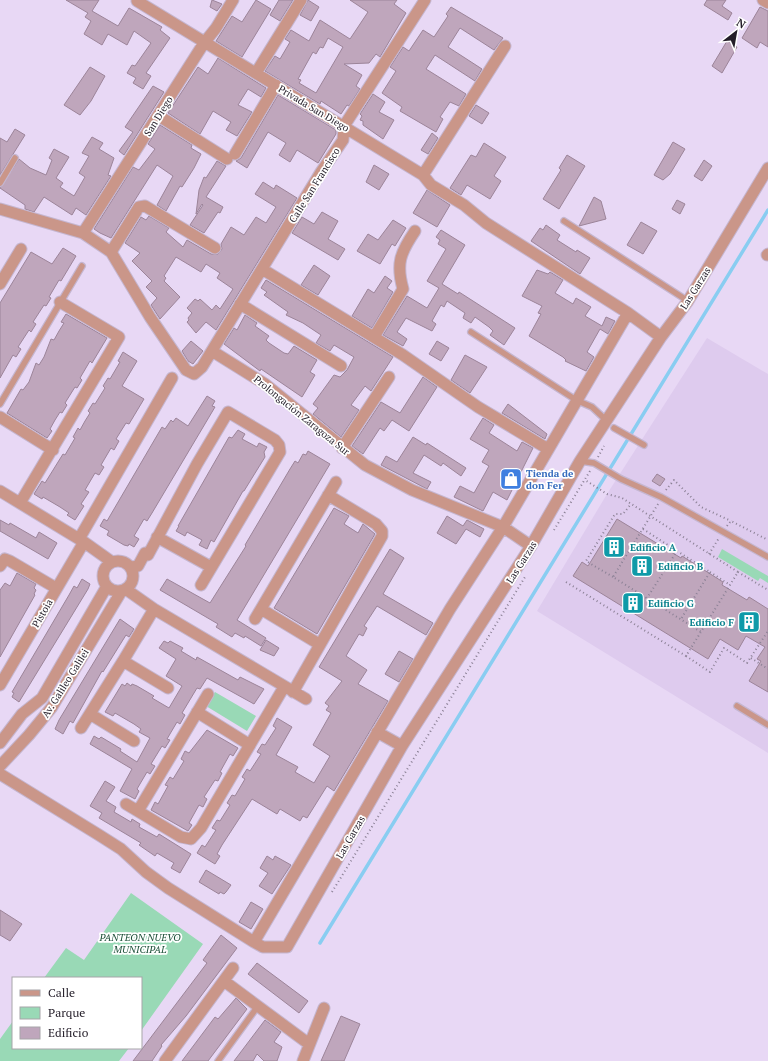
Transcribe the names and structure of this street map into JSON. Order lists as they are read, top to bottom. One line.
{"streets":{"street":["Privada San Diego","San Diego","Calle San Francisco","Las Garzas","Prolongación Zaragoza Sur","Pistoia","Av. Galileo Galilei"]},"crossings":[["Privada San Diego","San Diego"],["Privada San Diego","Calle San Francisco"],["Calle San Francisco","Prolongación Zaragoza Sur"],["Las Garzas","Prolongación Zaragoza Sur"]],"parks":["PANTEON NUEVO MUNICIPAL"],"places":{"shop":["Tienda de don Fer"],"building":["Edificio A","Edificio B","Edificio G","Edificio F"]},"legend":["Calle","Parque","Edificio"],"north":"top right"}
